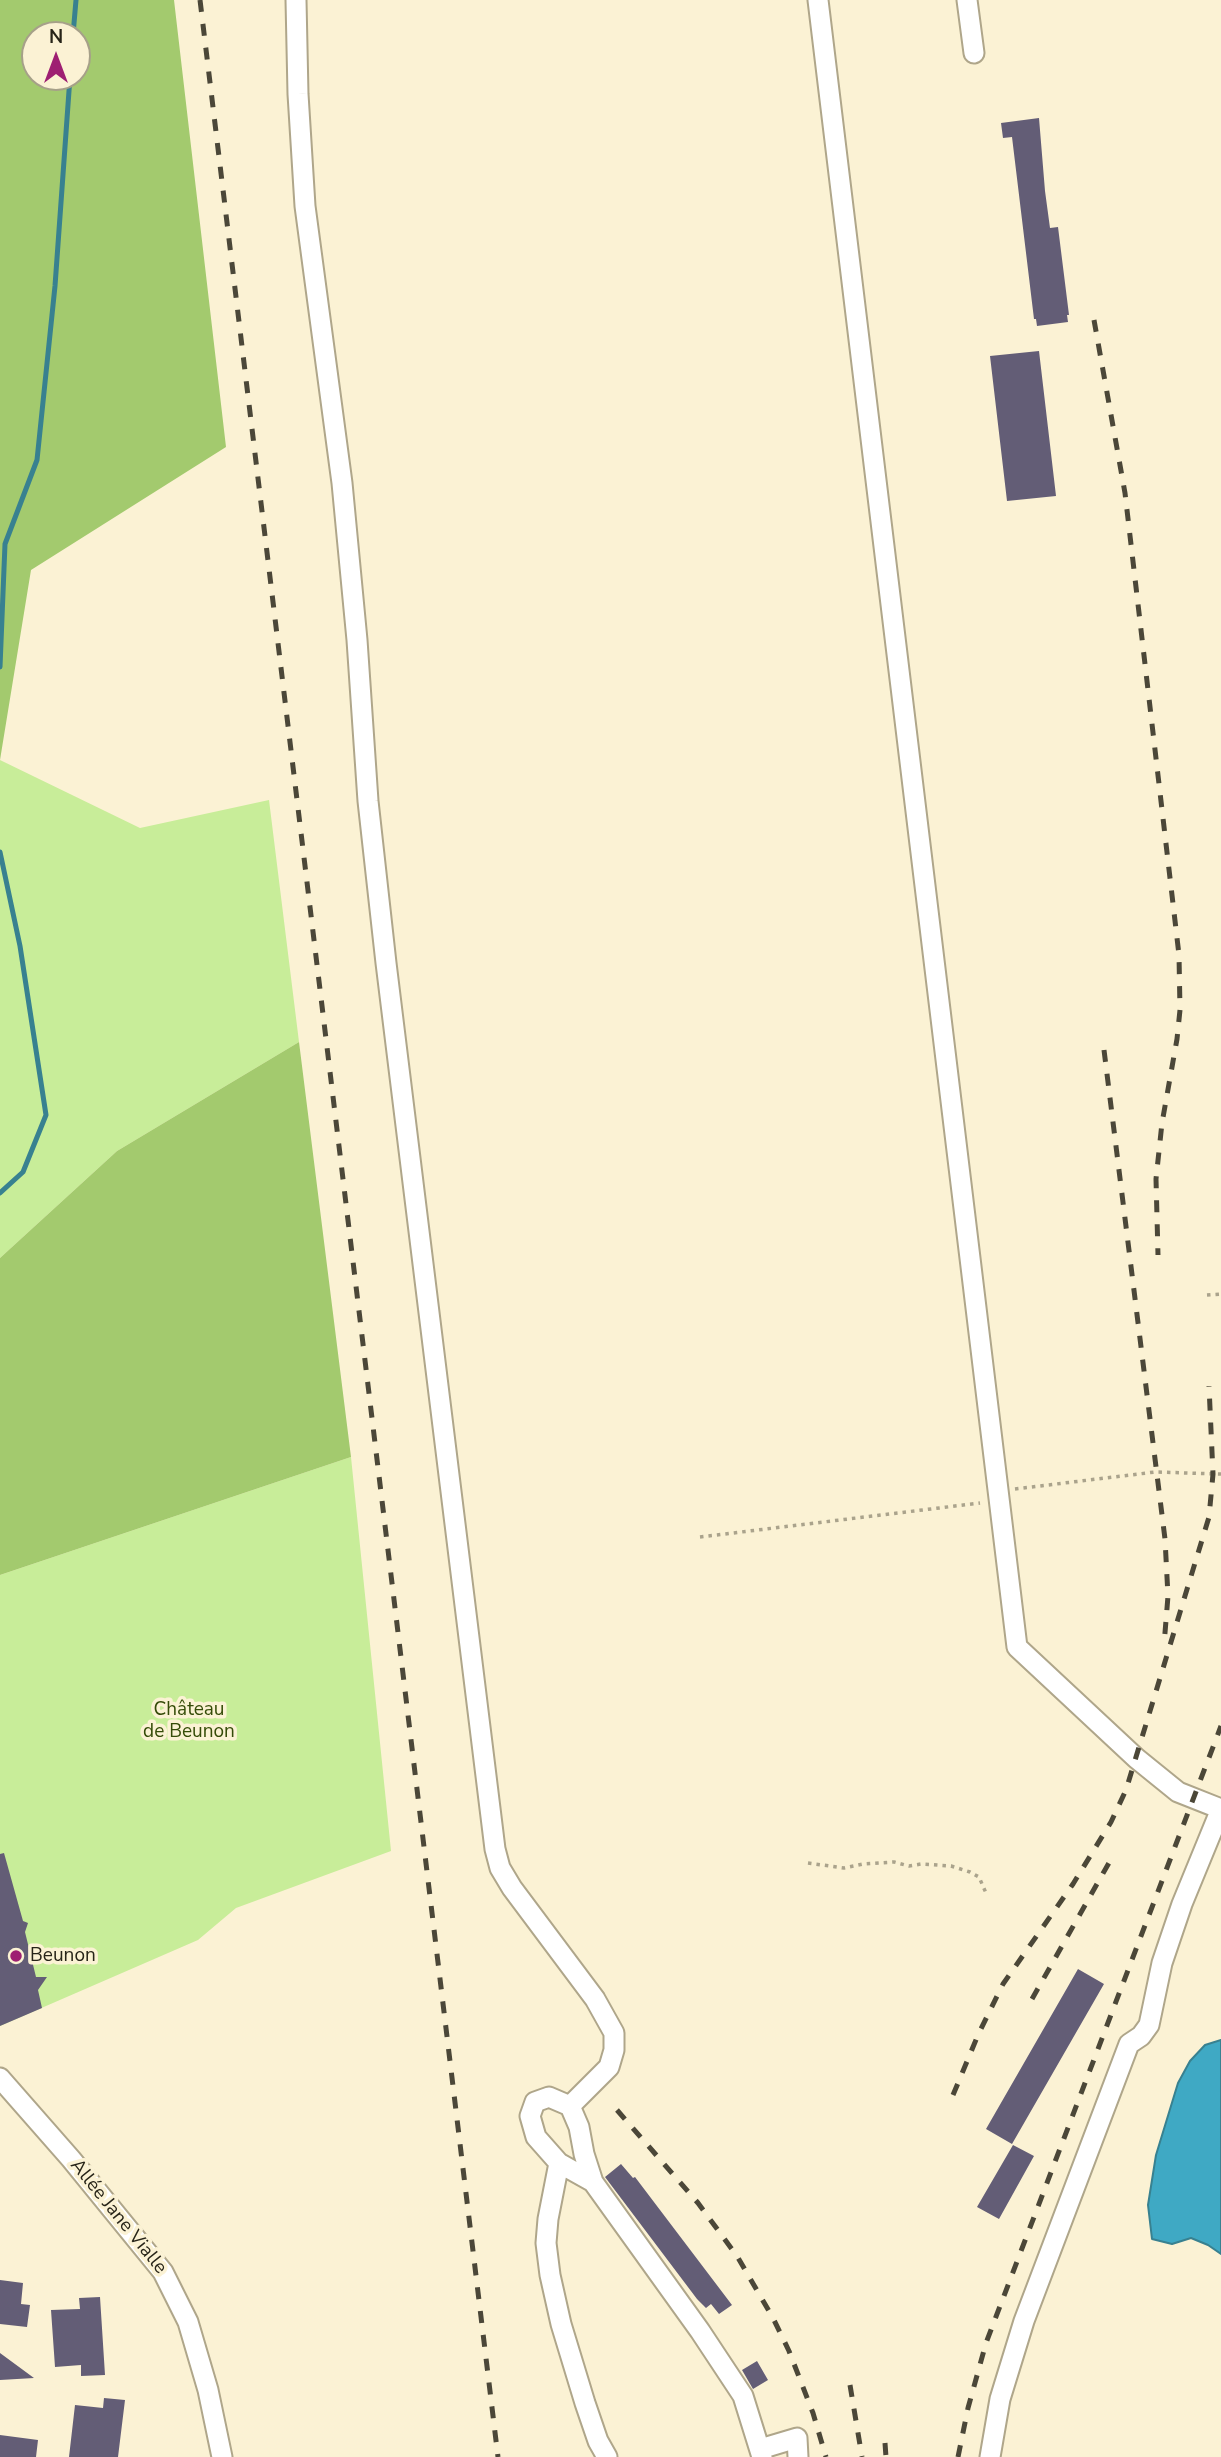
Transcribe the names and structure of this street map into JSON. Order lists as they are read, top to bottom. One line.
{"streets":{"street":["Allée Jane Vialle"]},"parks":["Château de Beunon"],"places":["Beunon"],"north":"top"}
